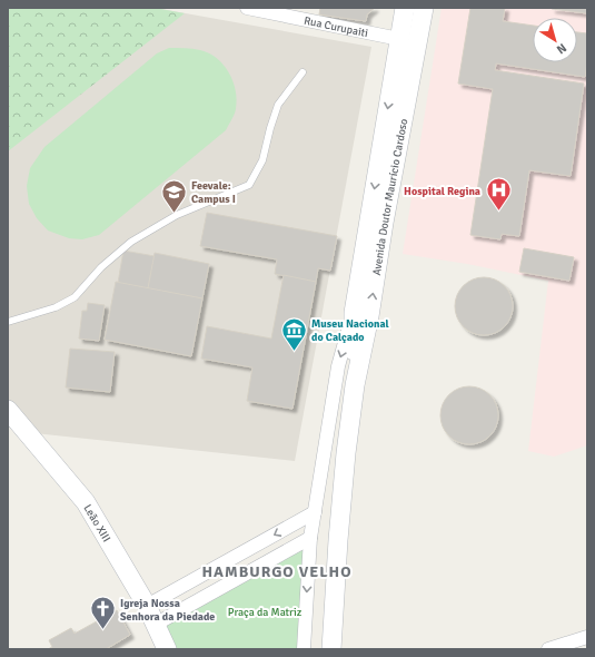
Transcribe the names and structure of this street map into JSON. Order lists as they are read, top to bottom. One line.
{"streets":{"main road":["Avenida Doutor Maurício Cardoso","Leão XIII"],"street":["Rua Curupaiti"]},"crossings":[["Rua Curupaiti","Avenida Doutor Maurício Cardoso"]],"districts":["HAMBURGO VELHO"],"parks":["Praça da Matriz"],"places":{"hospital":["Hospital Regina"],"school or university":["Feevale: Campus I"],"museum":["Museu Nacional do Calçado"],"church":["Igreja Nossa Senhora da Piedade"]},"north":"bottom right"}
